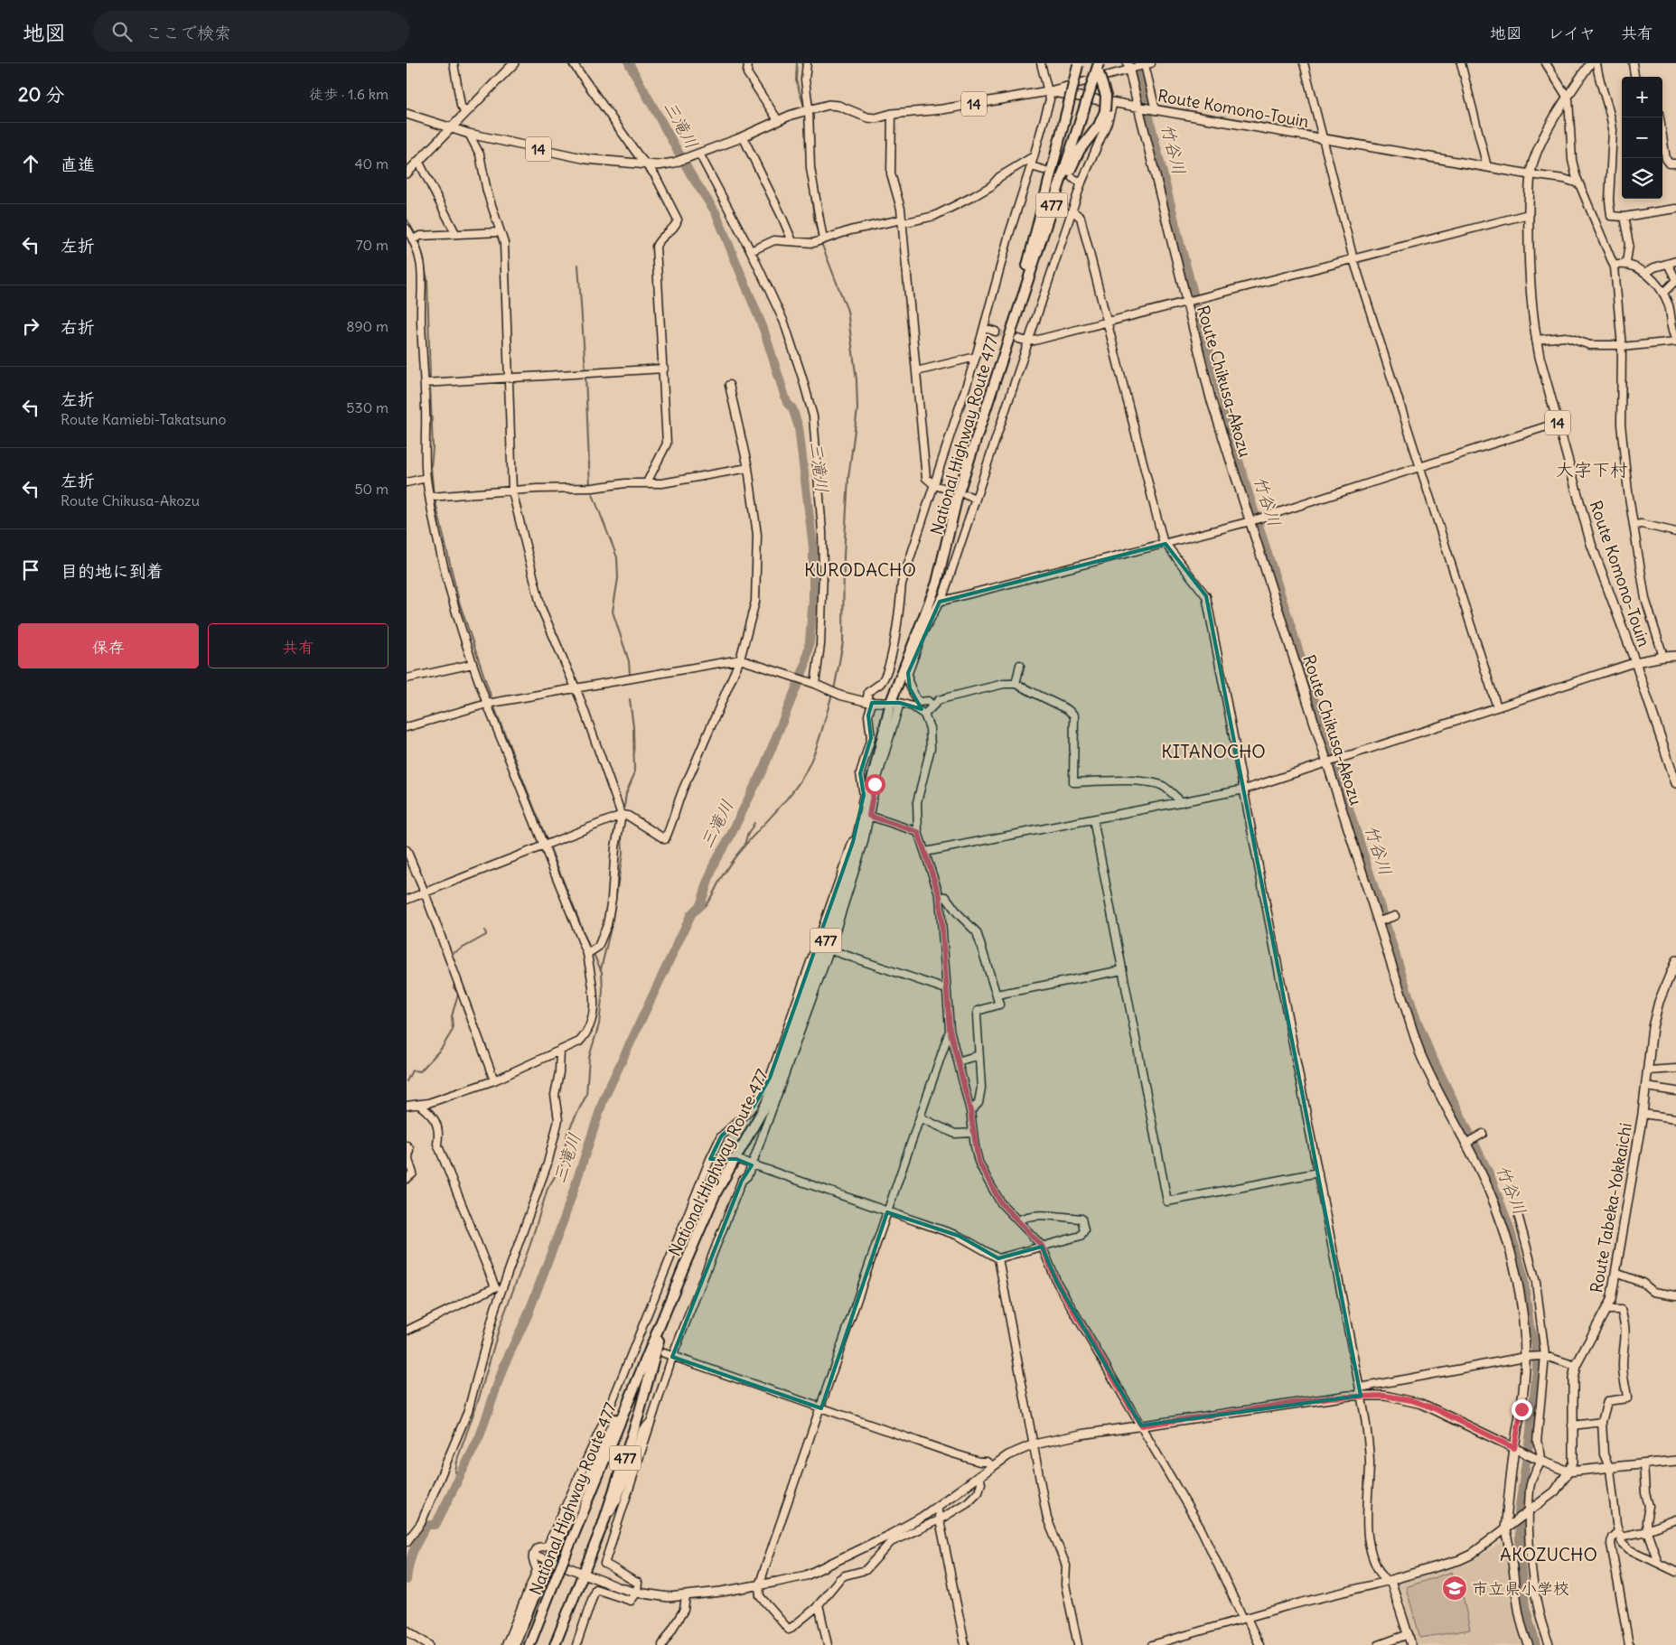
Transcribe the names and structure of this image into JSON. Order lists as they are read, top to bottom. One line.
{"streets":{"highway":["477","National Highway Route 477"],"main road":["14","Route Komono-Touin","Route Chikusa-Akozu","Route Tabeka-Yokkaichi"]},"crossings":[["Route Komono-Touin","Route Chikusa-Akozu"],["477","National Highway Route 477"],["Route Chikusa-Akozu","Route Tabeka-Yokkaichi"]],"districts":["大字下村","KURODACHO","KITANOCHO","AKOZUCHO"],"water":["三滝川","竹谷川"],"places":{"school or university":["市立県小学校"]},"page":{"header":"地図","search":"ここで検索","nav":["地図","レイヤ","共有"],"heading":["20 分","徒歩 · 1.6 km"],"map_buttons":["+","−"],"list":[["直進","40 m"],["左折","70 m"],["右折","890 m"],["左折","Route Kamiebi-Takatsuno","530 m"],["左折","Route Chikusa-Akozu","50 m"],"目的地に到着"],"buttons":["保存","共有"]}}
